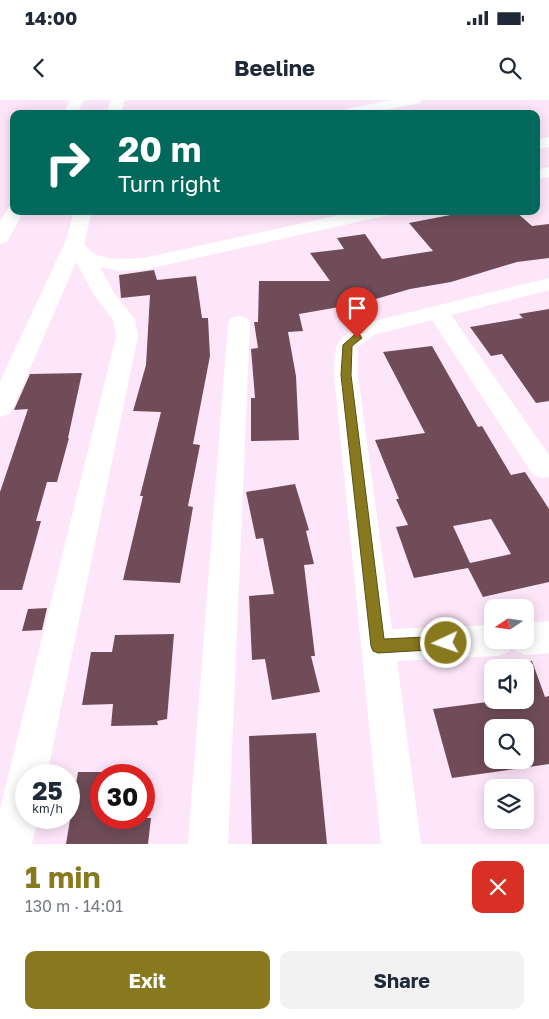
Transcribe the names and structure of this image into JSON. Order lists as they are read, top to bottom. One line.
{"north":"left","page":{"status":"14:00","header":"Beeline","turn":["20 m","Turn right"],"speed":"25 km/h","limit":"30","heading":["1 min","130 m · 14:01"],"buttons":["Exit","Share"]}}
